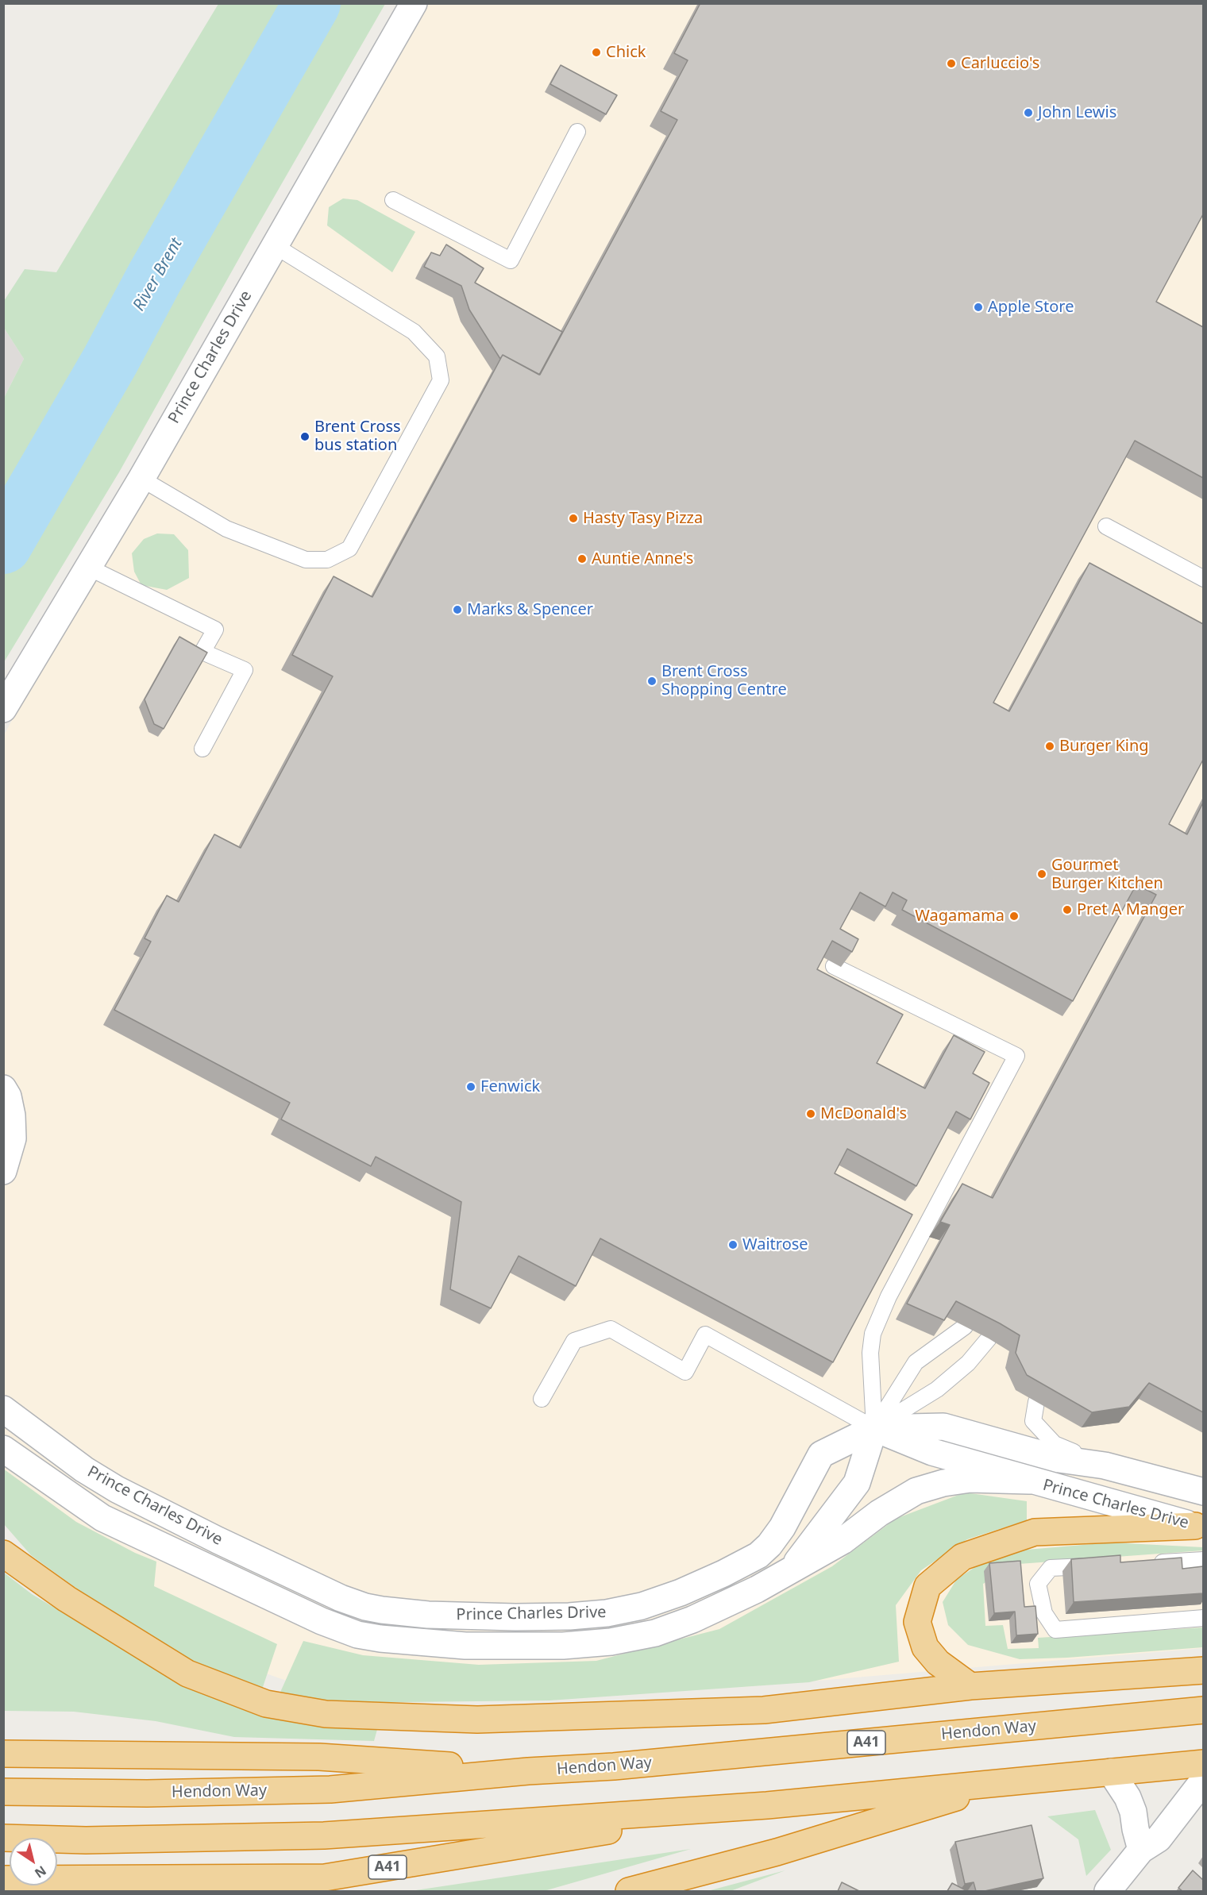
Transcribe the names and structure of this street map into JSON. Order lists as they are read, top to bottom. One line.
{"streets":{"highway":["Hendon Way","A41"],"street":["Prince Charles Drive"]},"crossings":[["Hendon Way","A41"]],"water":["River Brent"],"places":["Chick","Carluccio's","John Lewis","Apple Store","Brent Cross bus station","Hasty Tasy Pizza","Auntie Anne's","Marks & Spencer","Brent Cross Shopping Centre","Burger King","Gourmet Burger Kitchen","Pret A Manger","Wagamama","Fenwick","McDonald's","Waitrose"],"north":"bottom right"}
